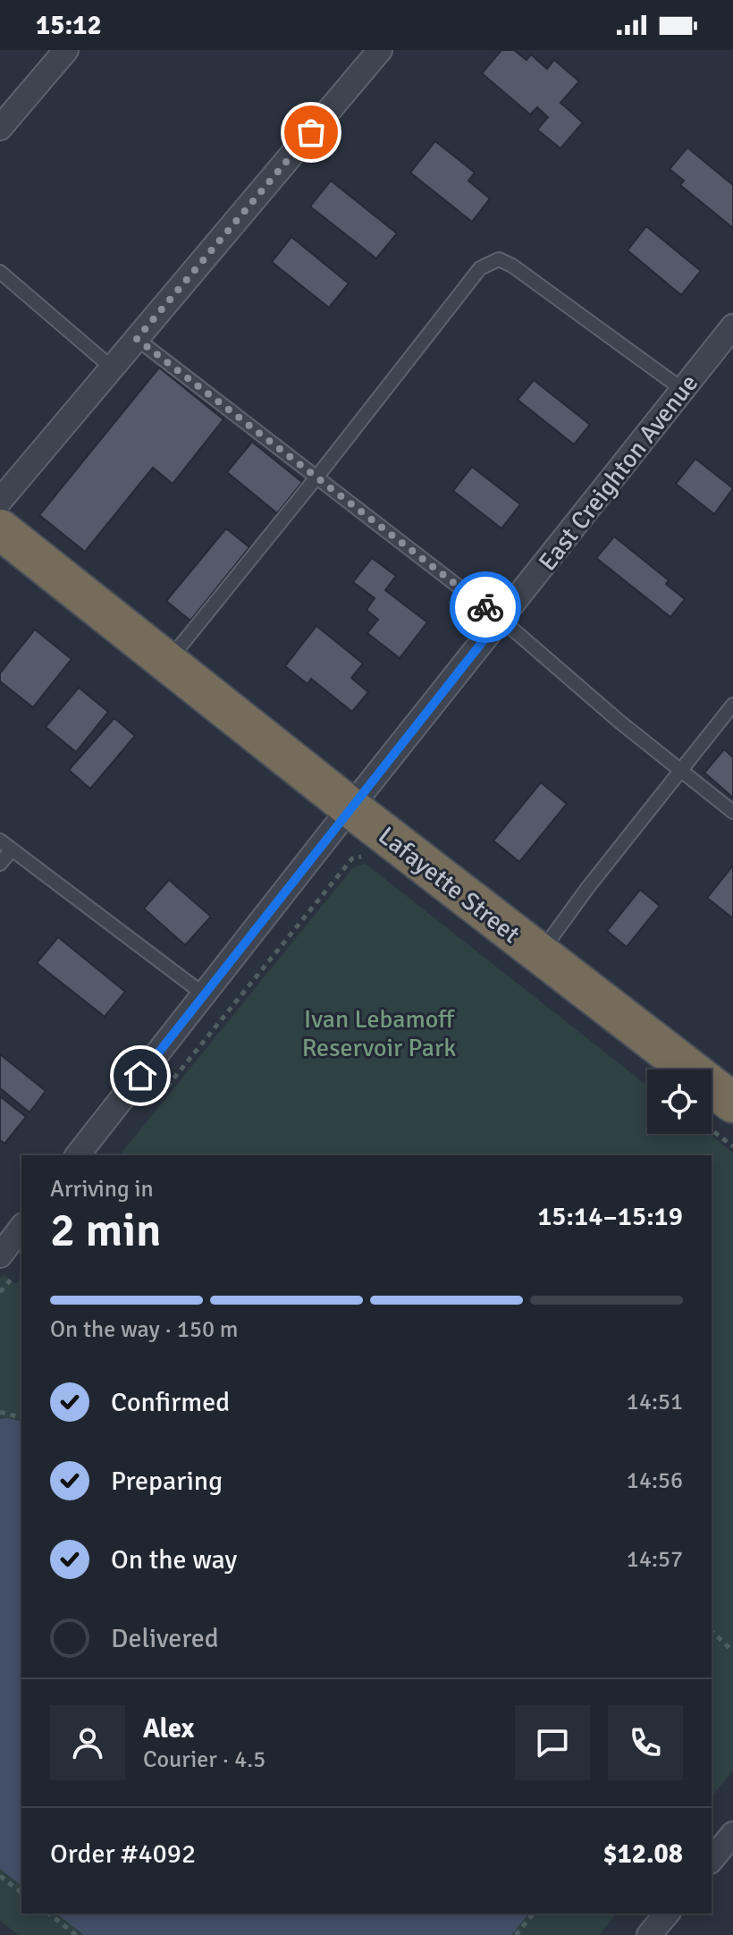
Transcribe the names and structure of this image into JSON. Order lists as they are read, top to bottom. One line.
{"streets":{"highway":["Lafayette Street"],"street":["East Creighton Avenue"]},"crossings":[["East Creighton Avenue","Lafayette Street"]],"parks":["Ivan Lebamoff Reservoir Park"],"page":{"status":"15:12","heading":["2 min","Arriving in","15:14–15:19"],"panel":["Alex","Courier · 4.5","Order #4092","$12.08"],"bar":"On the way · 150 m","list":[["Confirmed","14:51"],["Preparing","14:56"],["On the way","14:57"],"Delivered"]}}
